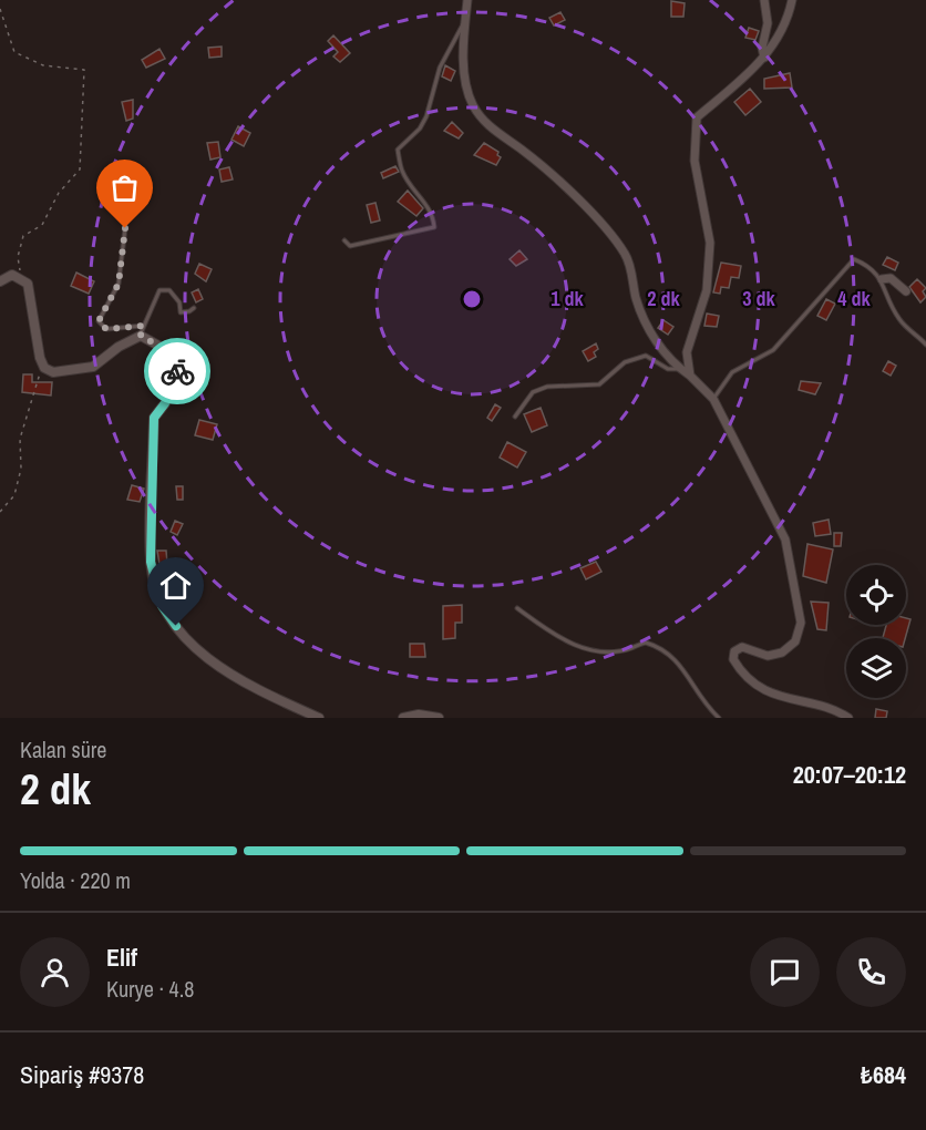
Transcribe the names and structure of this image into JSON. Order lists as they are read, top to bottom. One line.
{"page":{"heading":["2 dk","Kalan süre","20:07–20:12"],"panel":["Elif","Kurye · 4.8","Sipariş #9378","₺684"],"bar":"Yolda · 220 m"},"rings":["1 dk","2 dk","3 dk","4 dk"]}
